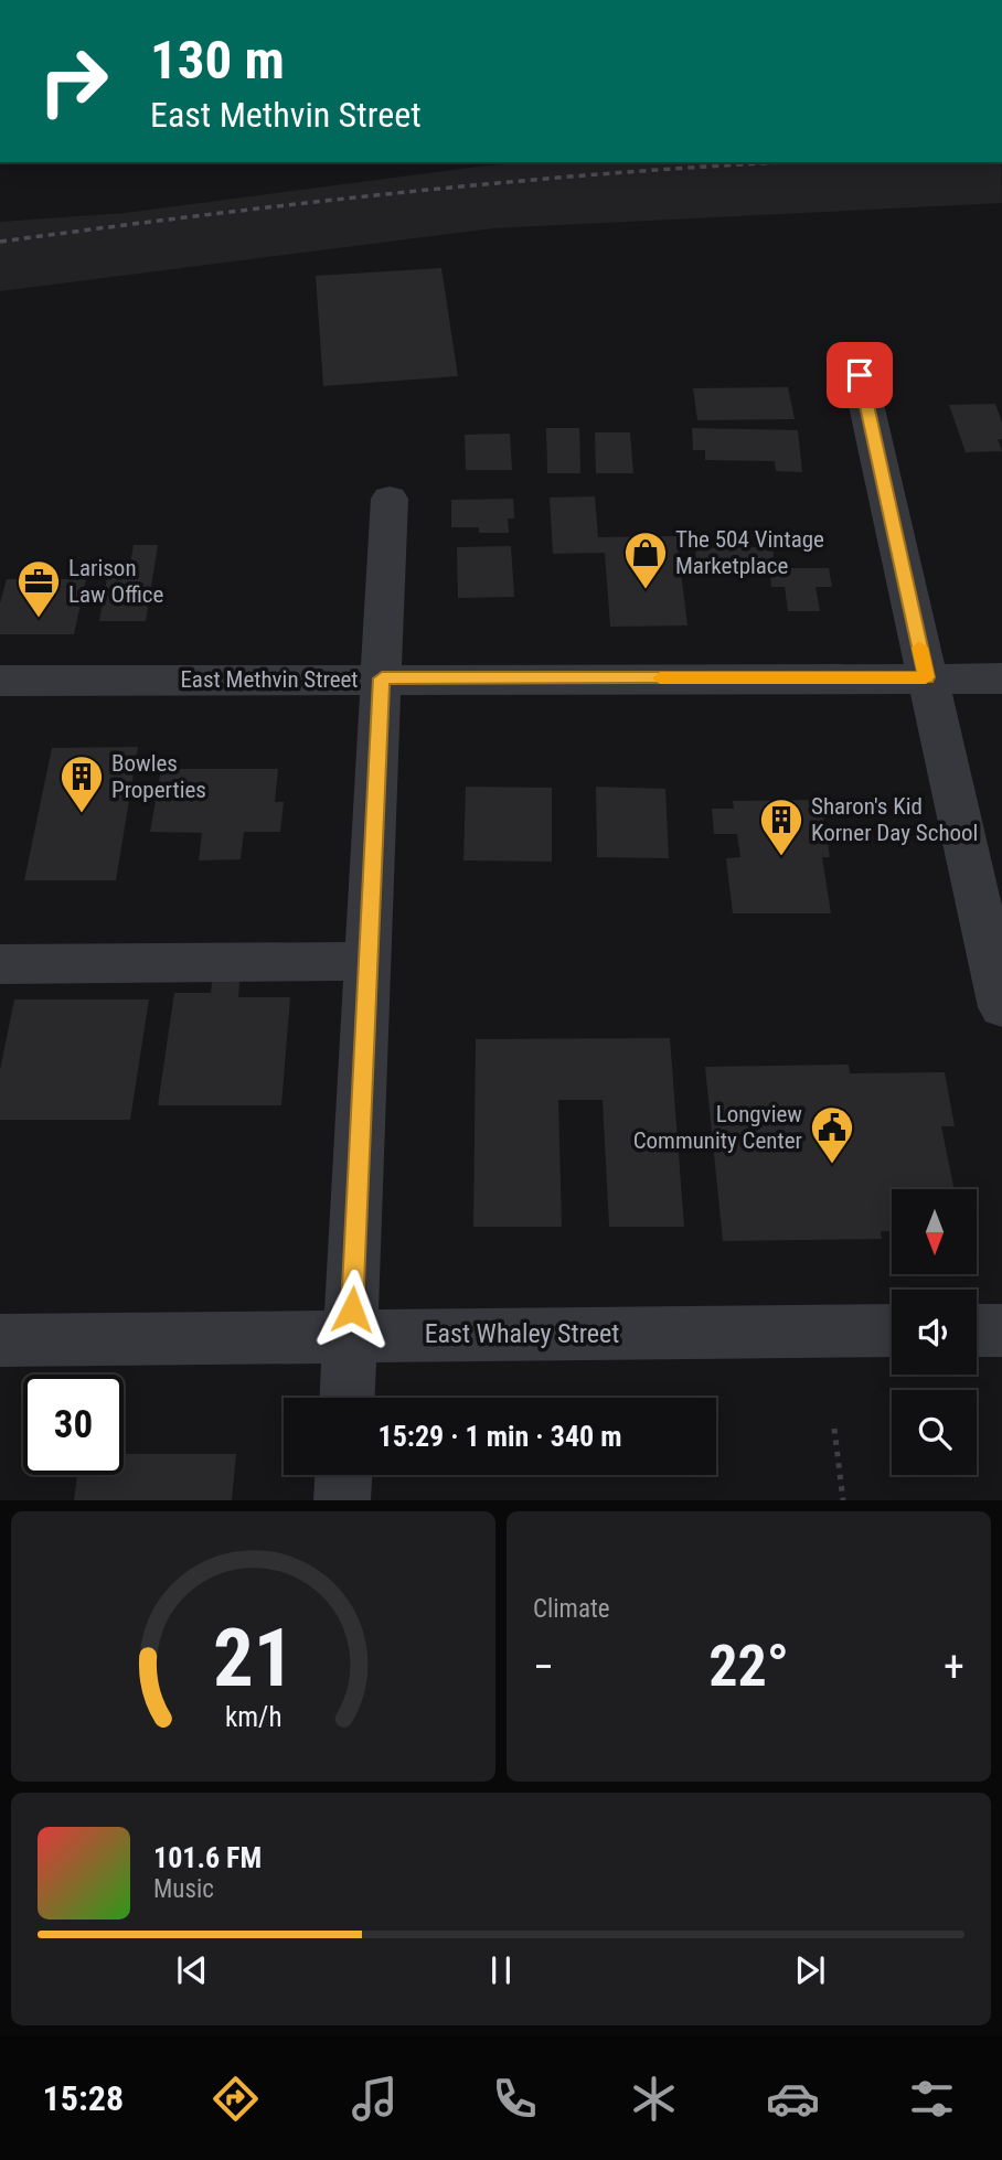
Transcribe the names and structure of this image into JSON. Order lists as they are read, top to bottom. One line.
{"streets":{"street":["East Methvin Street","East Whaley Street"]},"places":{"shop":["The 504 Vintage Marketplace"],"office":["Larison Law Office"],"building":["Bowles Properties","Sharon's Kid Korner Day School"],"public building":["Longview Community Center"]},"north":"bottom","page":{"turn":["130 m","East Methvin Street"],"limit":"30","trip":"15:29 · 1 min · 340 m","tile":"Climate","heat":["−","22°","+"],"song":["101.6 FM","Music"],"tabs":"15:28","gauge":["21","km/h"]}}
